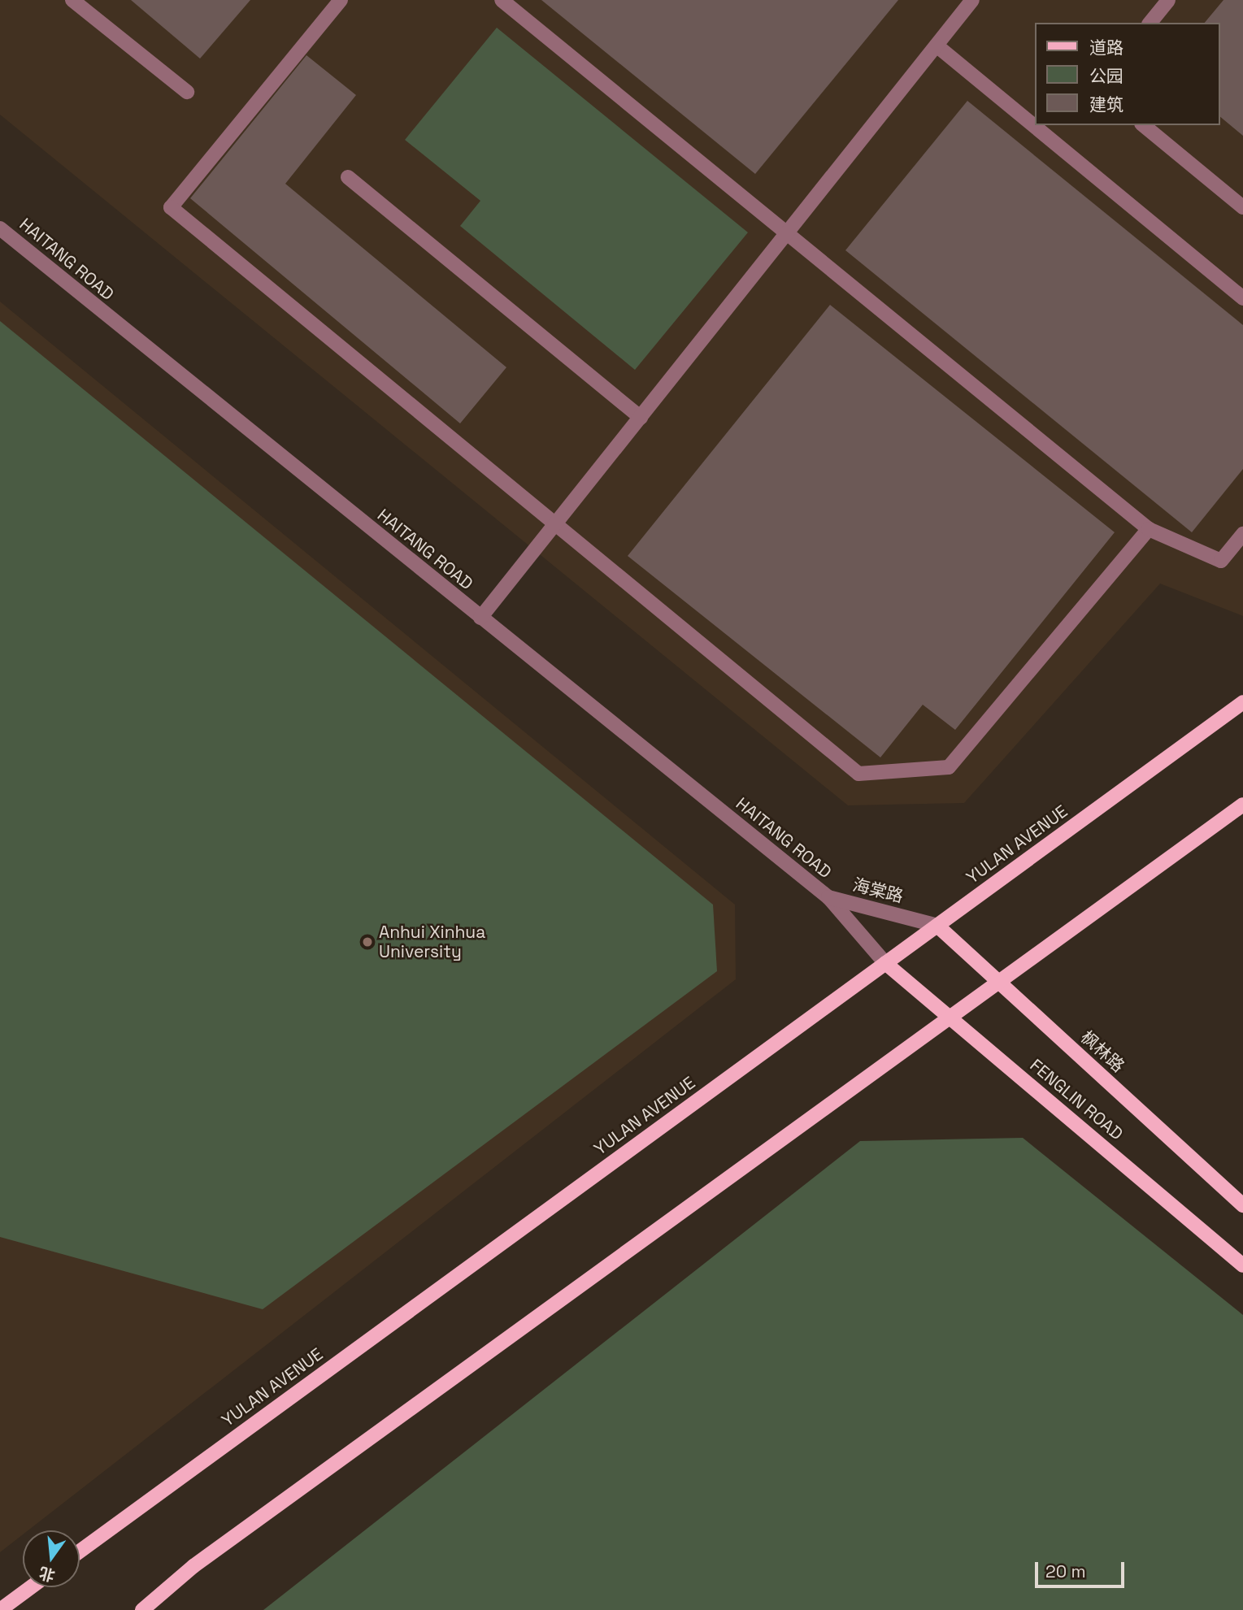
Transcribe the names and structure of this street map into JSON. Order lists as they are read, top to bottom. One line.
{"streets":{"main road":["YULAN AVENUE","枫林路","FENGLIN ROAD"],"street":["HAITANG ROAD","海棠路"]},"crossings":[["HAITANG ROAD","海棠路"],["YULAN AVENUE","海棠路"],["YULAN AVENUE","枫林路"],["YULAN AVENUE","FENGLIN ROAD"],["海棠路","枫林路"],["海棠路","FENGLIN ROAD"]],"places":["Anhui Xinhua University"],"legend":["道路","公园","建筑"],"scale_bar":"20 m","north":"bottom"}
